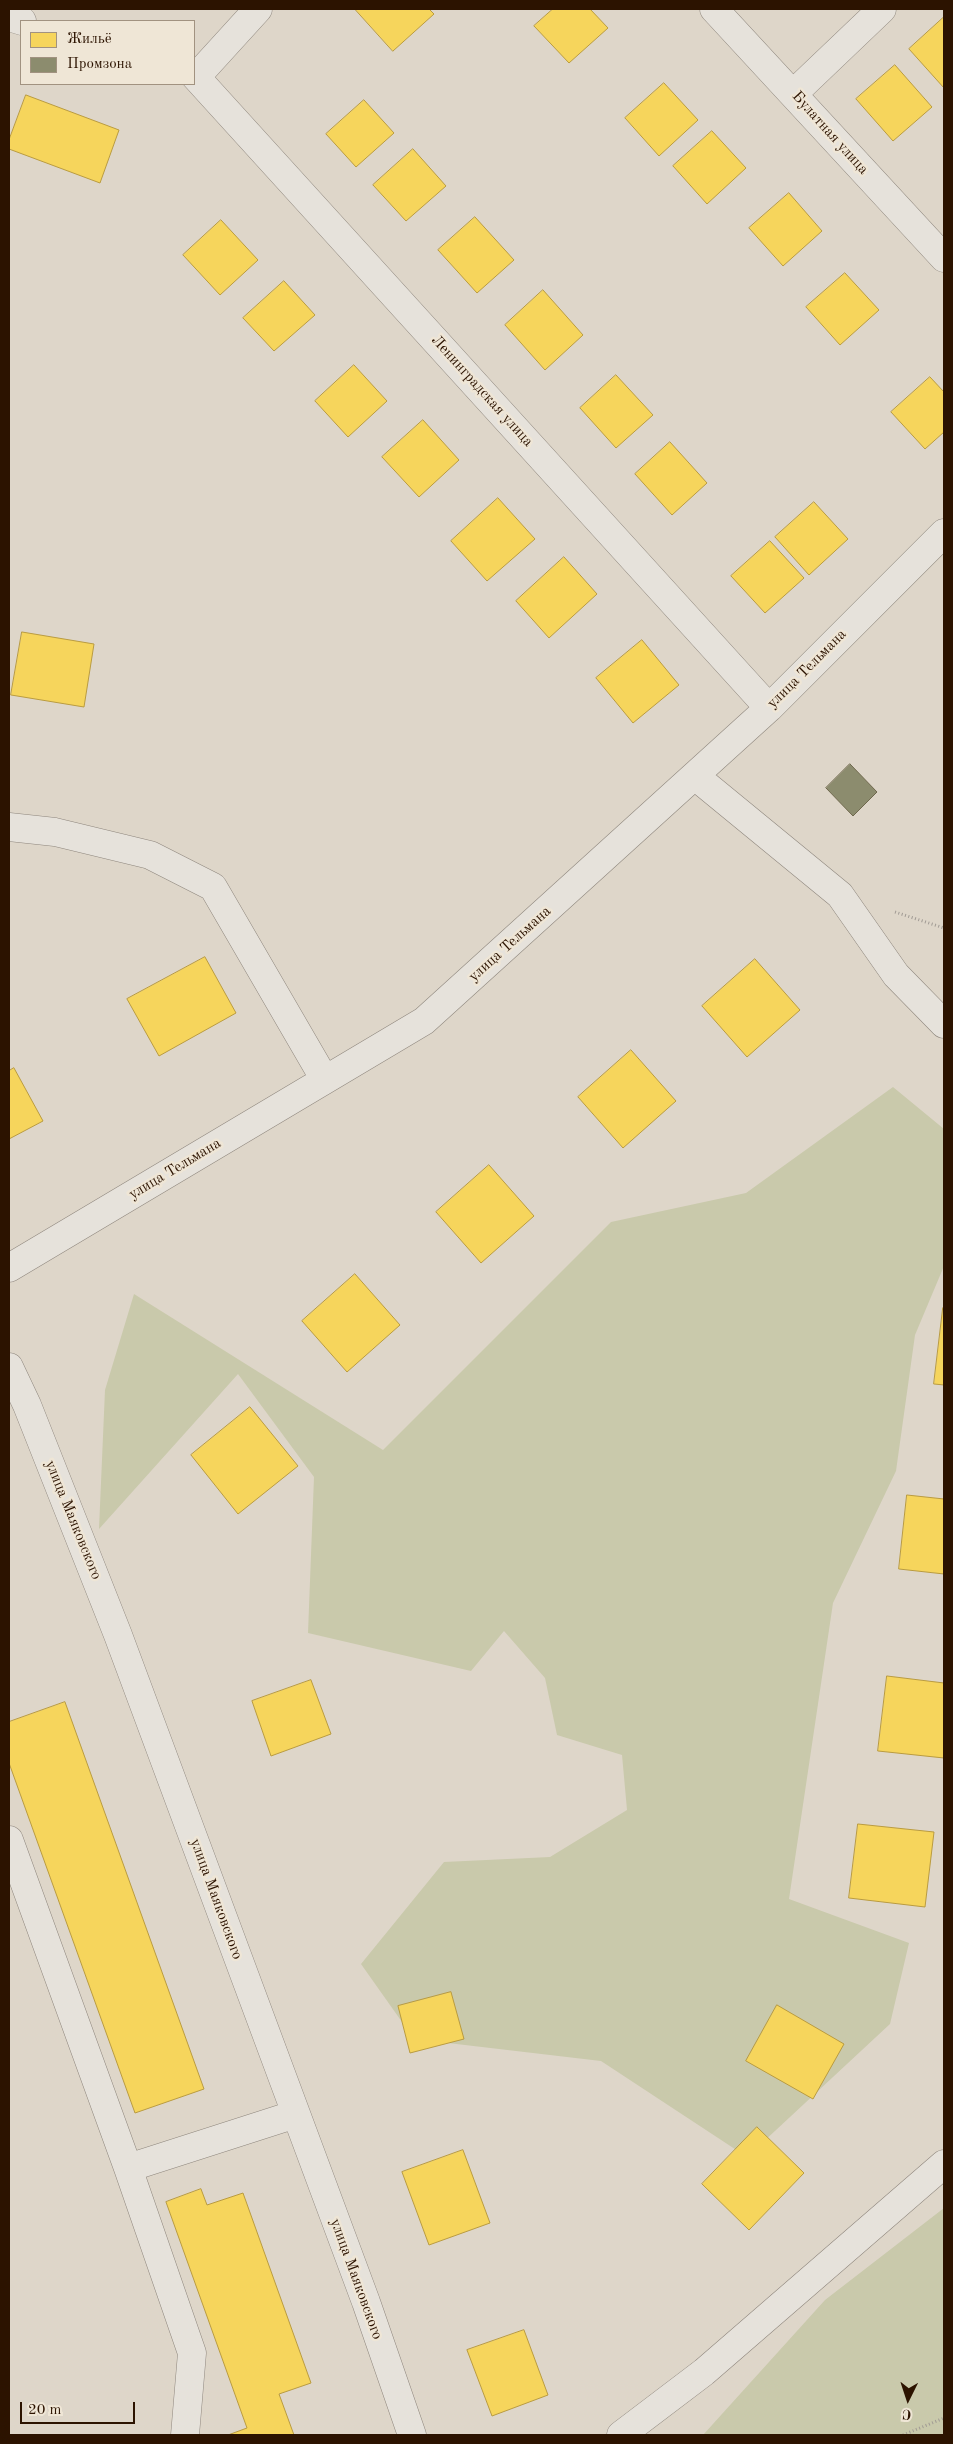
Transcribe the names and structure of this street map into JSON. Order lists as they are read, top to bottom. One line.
{"streets":{"street":["Булатная улица","Ленинградская улица","улица Тельмана","улица Маяковского"]},"crossings":[["Ленинградская улица","улица Тельмана"]],"legend":["Жильё","Промзона"],"scale_bar":"20 m","north":"bottom"}
